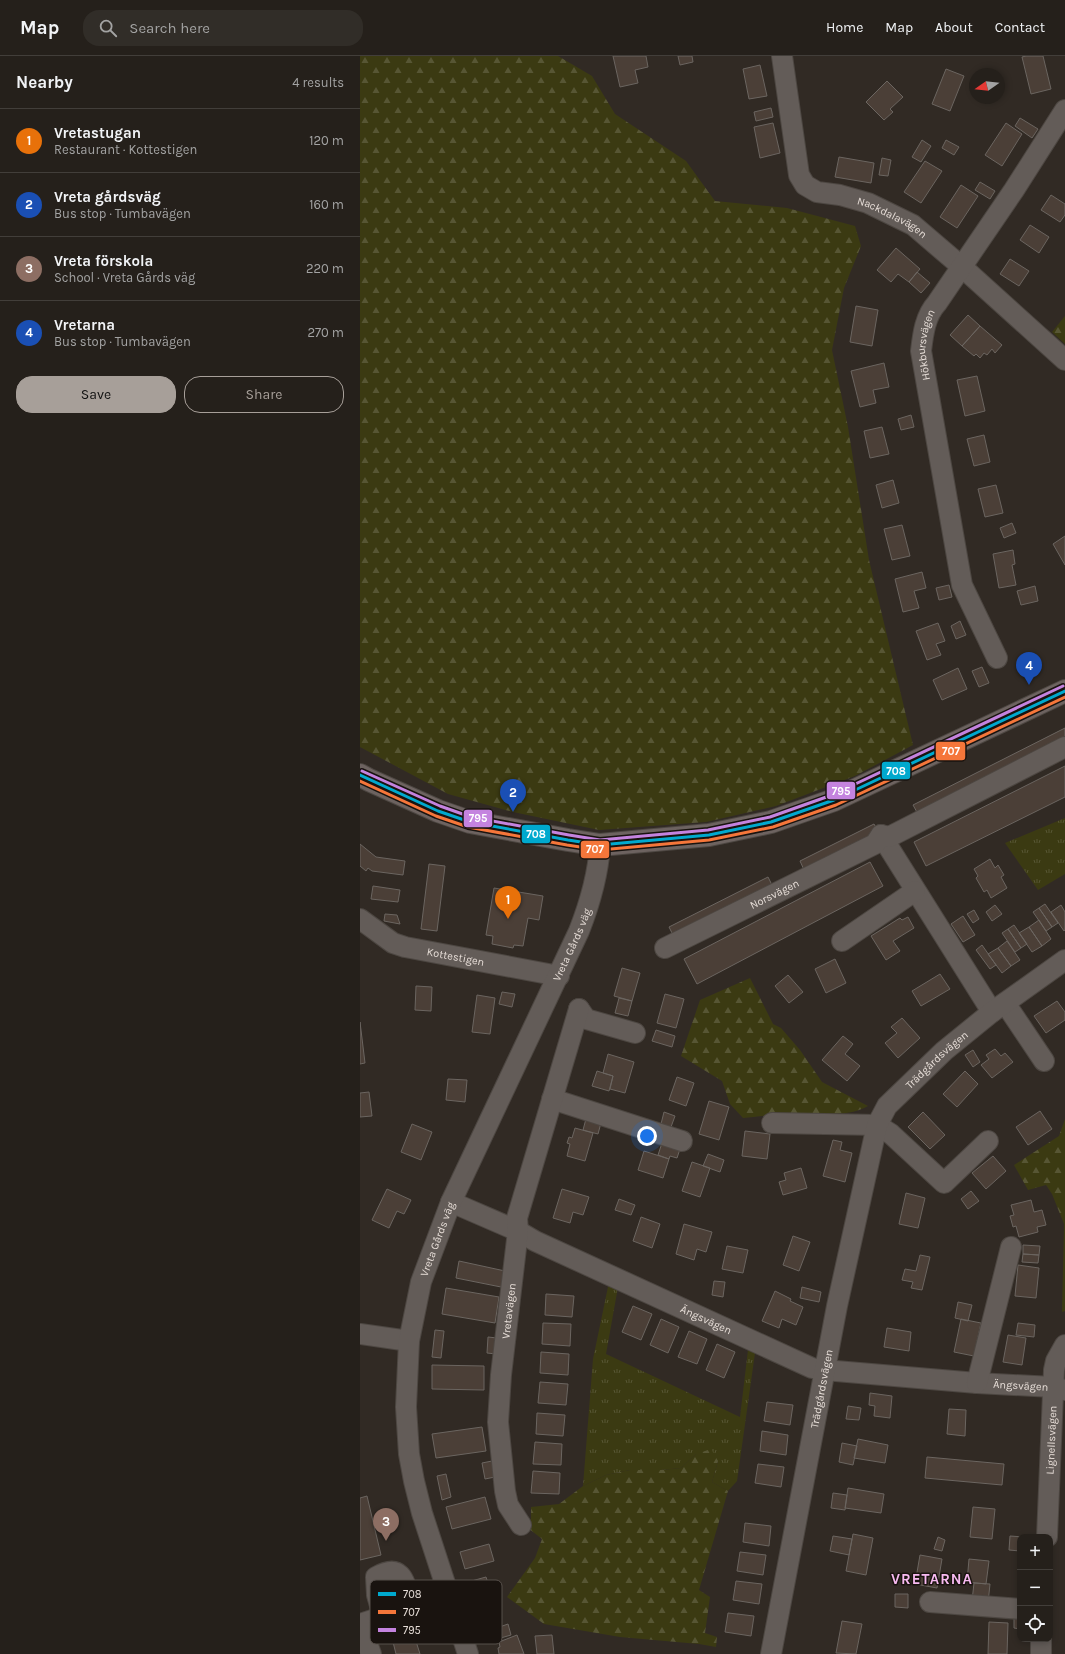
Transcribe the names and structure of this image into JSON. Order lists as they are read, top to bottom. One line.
{"streets":{"street":["Nackdalavägen","Hökbursvägen","Norsvägen","Vreta Gårds väg","Kottestigen","Trädgårdsvägen","Vretavägen","Ängsvägen","Lignellsvägen"]},"crossings":[["Nackdalavägen","Hökbursvägen"],["Vreta Gårds väg","Kottestigen"],["Vreta Gårds väg","Ängsvägen"],["Trädgårdsvägen","Ängsvägen"],["Vretavägen","Ängsvägen"],["Ängsvägen","Lignellsvägen"]],"districts":["VRETARNA"],"lines":["transit line 795","transit line 708","transit line 707"],"legend":["708","707","795"],"north":"left","page":{"header":"Map","search":"Search here","nav":["Home","Map","About","Contact"],"heading":["Nearby","4 results"],"list":[{"mark":"1","name":"Vretastugan","note":"Restaurant · Kottestigen","value":"120 m"},{"mark":"2","name":"Vreta gårdsväg","note":"Bus stop · Tumbavägen","value":"160 m"},{"mark":"3","name":"Vreta förskola","note":"School · Vreta Gårds väg","value":"220 m"},{"mark":"4","name":"Vretarna","note":"Bus stop · Tumbavägen","value":"270 m"}],"buttons":["Save","Share"],"pins":["4","2","1","3"],"map_buttons":["+","−"]}}
